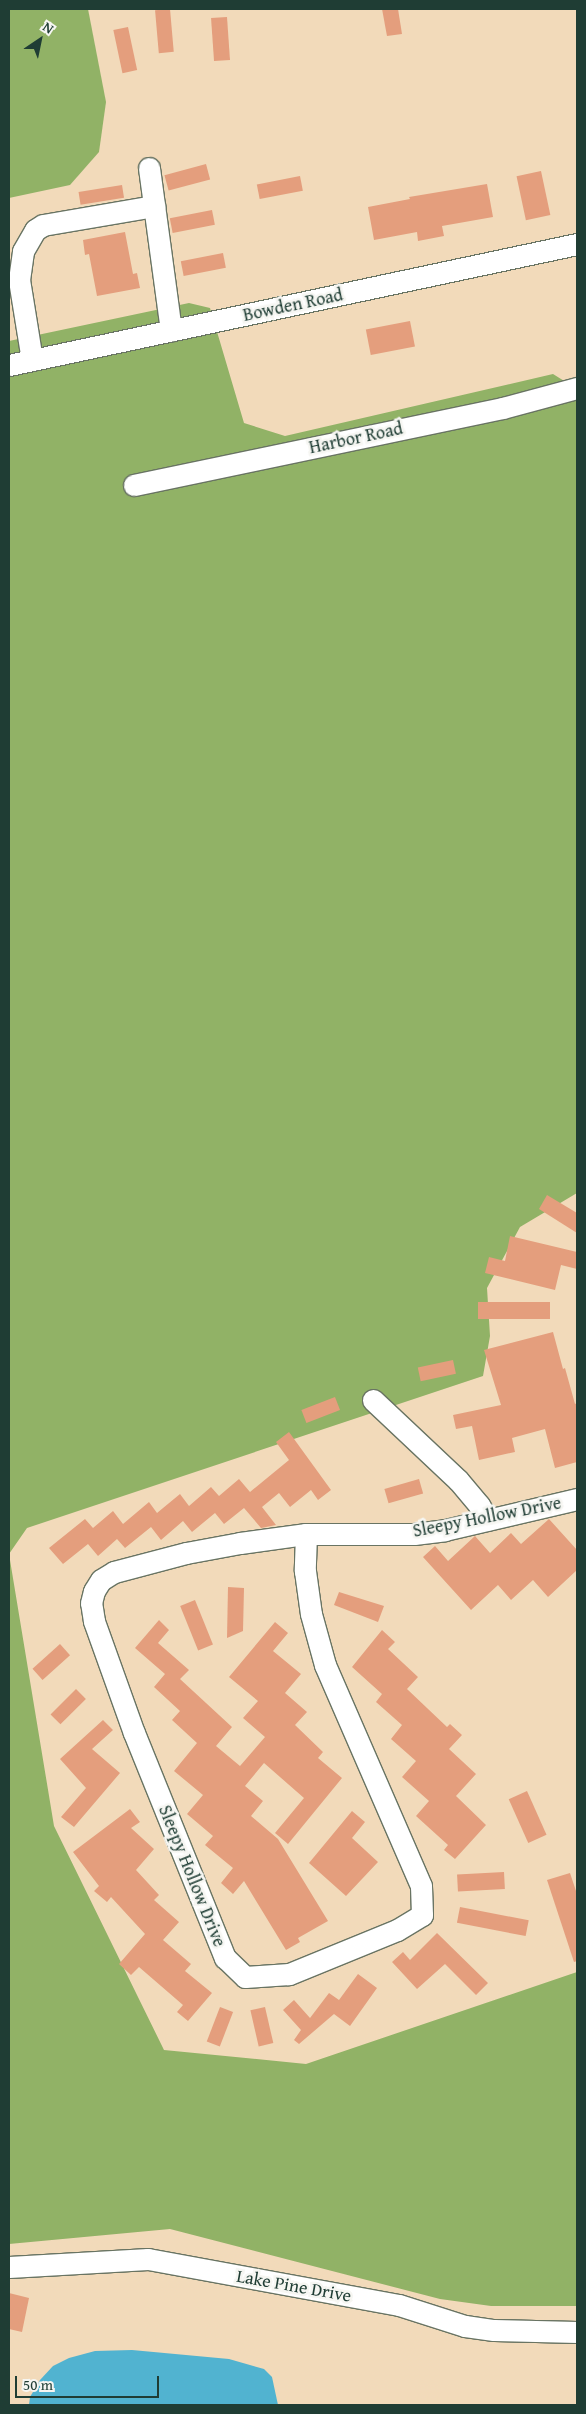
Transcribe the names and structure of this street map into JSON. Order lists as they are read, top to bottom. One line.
{"streets":{"street":["Bowden Road","Harbor Road","Sleepy Hollow Drive","Lake Pine Drive"]},"scale_bar":"50 m","north":"top right"}
